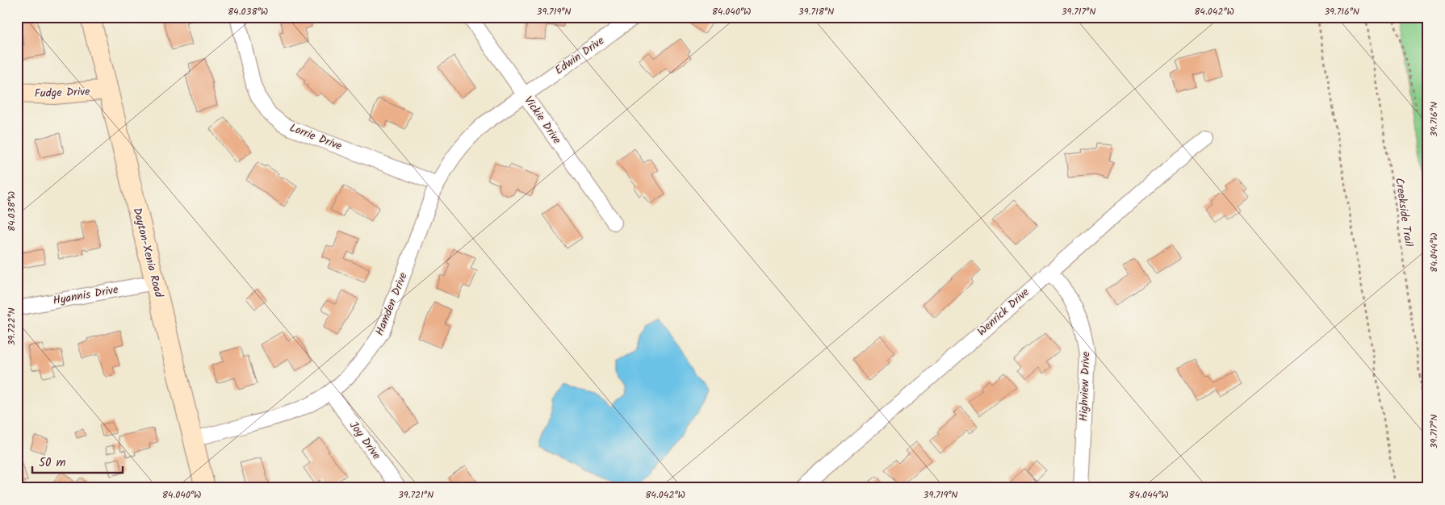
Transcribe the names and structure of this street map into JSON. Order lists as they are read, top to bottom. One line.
{"streets":{"main road":["Fudge Drive","Dayton-Xenia Road"],"street":["Edwin Drive","Vickie Drive","Lorrie Drive","Hyannis Drive","Hamden Drive","Wenrick Drive","Highview Drive","Joy Drive"],"path":["Creekside Trail"]},"crossings":[["Edwin Drive","Vickie Drive"],["Edwin Drive","Hamden Drive"],["Fudge Drive","Dayton-Xenia Road"],["Vickie Drive","Hamden Drive"],["Lorrie Drive","Hamden Drive"],["Dayton-Xenia Road","Hyannis Drive"],["Dayton-Xenia Road","Hamden Drive"],["Hamden Drive","Joy Drive"],["Wenrick Drive","Highview Drive"]],"scale_bar":"50 m","coordinates":["84.038°W","39.719°N","84.040°W","39.718°N","39.717°N","84.042°W","39.716°N","84.044°W","39.722°N","39.721°N"]}
